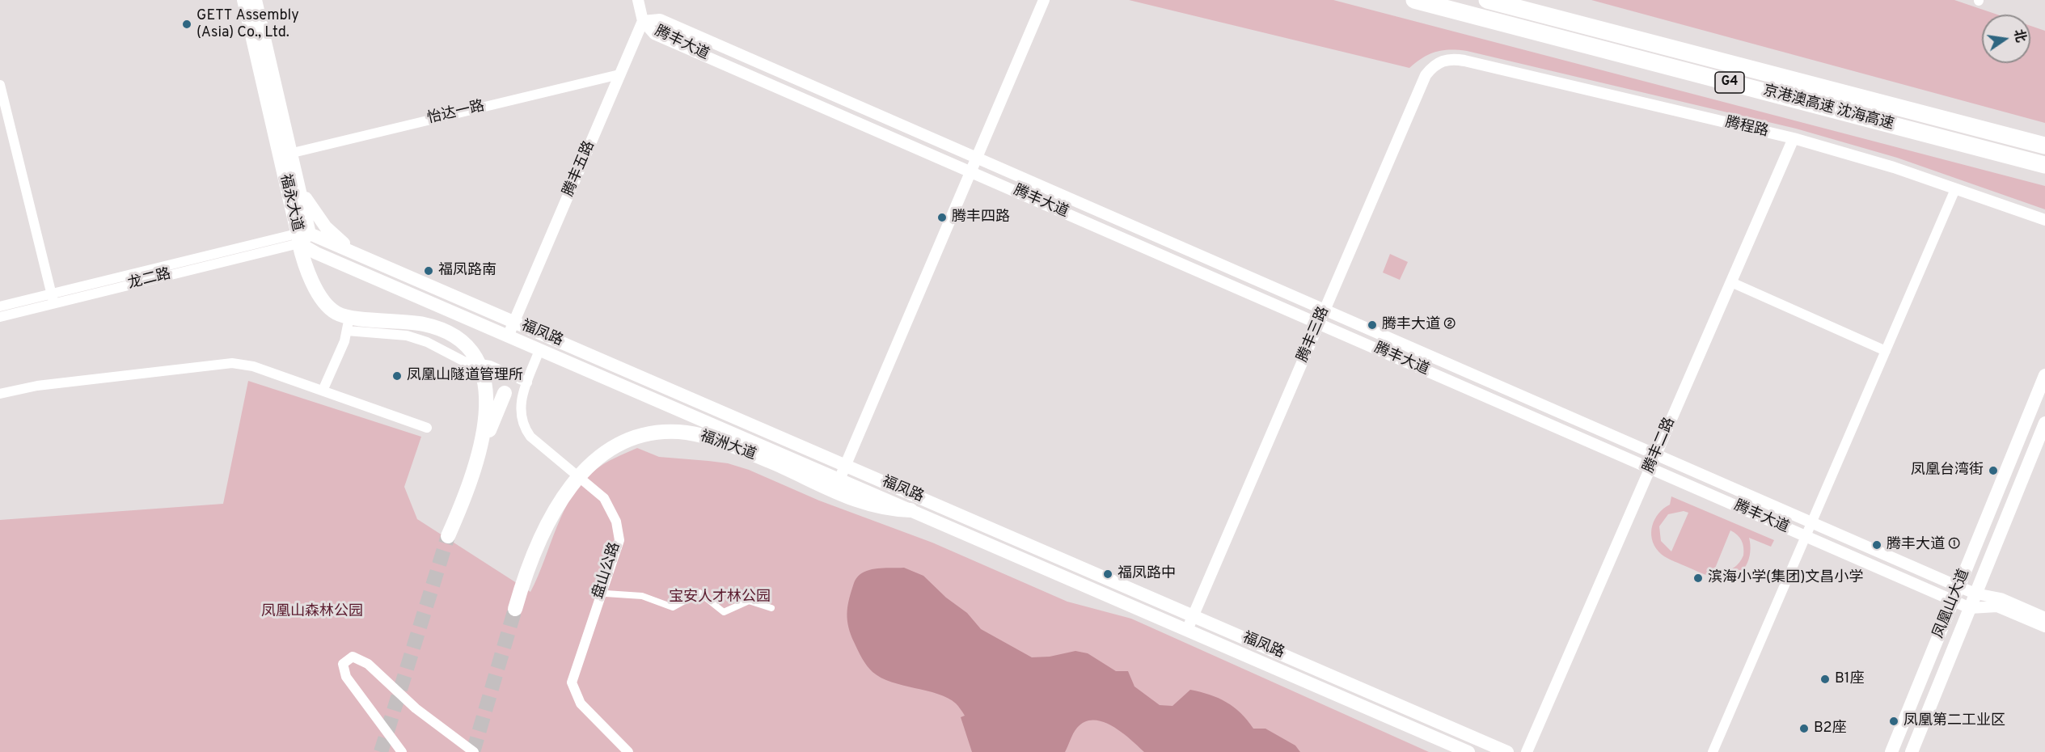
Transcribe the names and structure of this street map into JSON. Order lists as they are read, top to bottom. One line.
{"streets":{"highway":["G4","京港澳高速 沈海高速"],"main road":["福永大道","福凤路","福洲大道","凤凰山大道"],"street":["腾丰大道","怡达一路","腾程路","腾丰五路","龙二路","腾丰三路","腾丰二路","盘山公路"]},"crossings":[["腾丰大道","腾丰五路"],["腾丰大道","腾丰三路"],["腾丰大道","腾丰二路"],["腾丰大道","凤凰山大道"],["怡达一路","腾丰五路"],["怡达一路","福永大道"],["腾程路","腾丰三路"],["腾程路","腾丰二路"],["腾丰五路","福凤路"],["福永大道","龙二路"],["福永大道","福凤路"],["龙二路","福凤路"],["福凤路","腾丰三路"],["福凤路","福洲大道"],["福凤路","盘山公路"]],"parks":["宝安人才林公园","凤凰山森林公园"],"places":["GETT Assembly (Asia) Co., Ltd.","腾丰四路","福凤路南","腾丰大道 ②","凤凰山隧道管理所","凤凰台湾街","腾丰大道 ①","福凤路中","滨海小学(集团)文昌小学","B1座","凤凰第二工业区","B2座"],"north":"right"}
